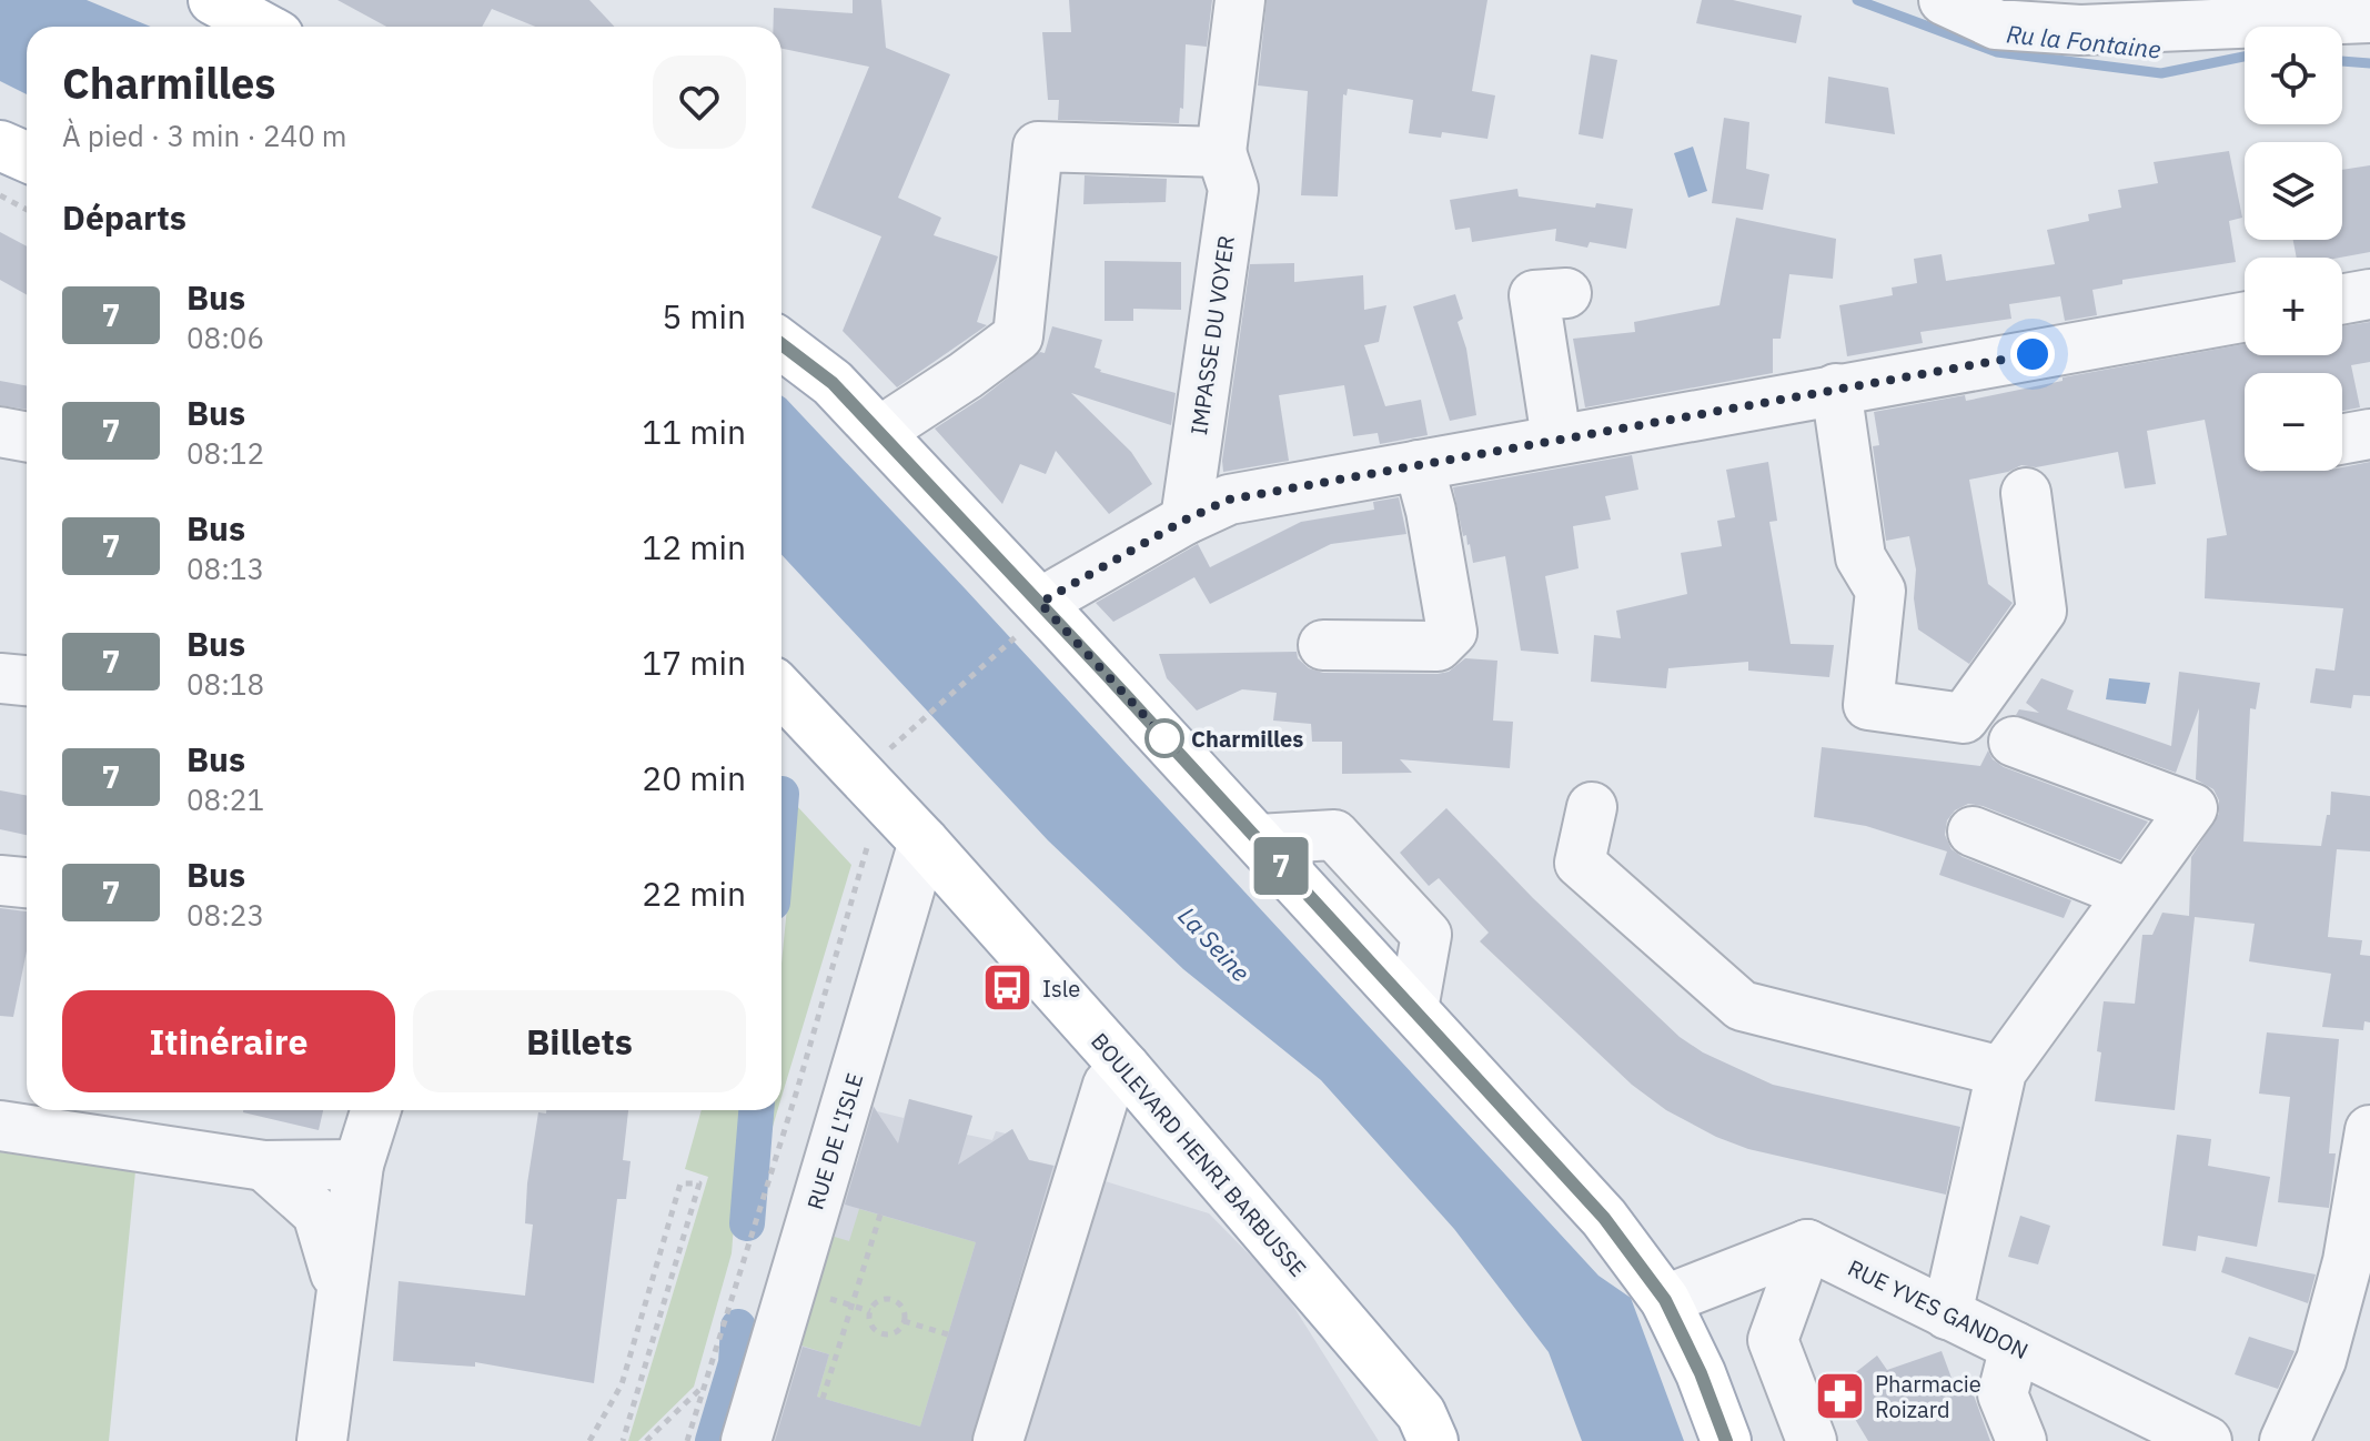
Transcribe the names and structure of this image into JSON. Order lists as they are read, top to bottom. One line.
{"streets":{"main road":["BOULEVARD HENRI BARBUSSE"],"street":["IMPASSE DU VOYER","RUE DE L'ISLE","RUE YVES GANDON"]},"crossings":[["RUE DE L'ISLE","BOULEVARD HENRI BARBUSSE"]],"water":["Ru la Fontaine","La Seine"],"places":{"other":["Charmilles"],"bus stop":["Isle"],"pharmacy":["Pharmacie Roizard"]},"lines":["bus line 7"],"page":{"on_map":"7","map_buttons":["+","−"],"heading":[["Charmilles","À pied · 3 min · 240 m"],"Départs"],"list":[{"mark":"7","name":"Bus","note":"08:06","value":"5 min"},{"mark":"7","name":"Bus","note":"08:12","value":"11 min"},{"mark":"7","name":"Bus","note":"08:13","value":"12 min"},{"mark":"7","name":"Bus","note":"08:18","value":"17 min"},{"mark":"7","name":"Bus","note":"08:21","value":"20 min"},{"mark":"7","name":"Bus","note":"08:23","value":"22 min"}],"buttons":["Itinéraire","Billets"]}}
